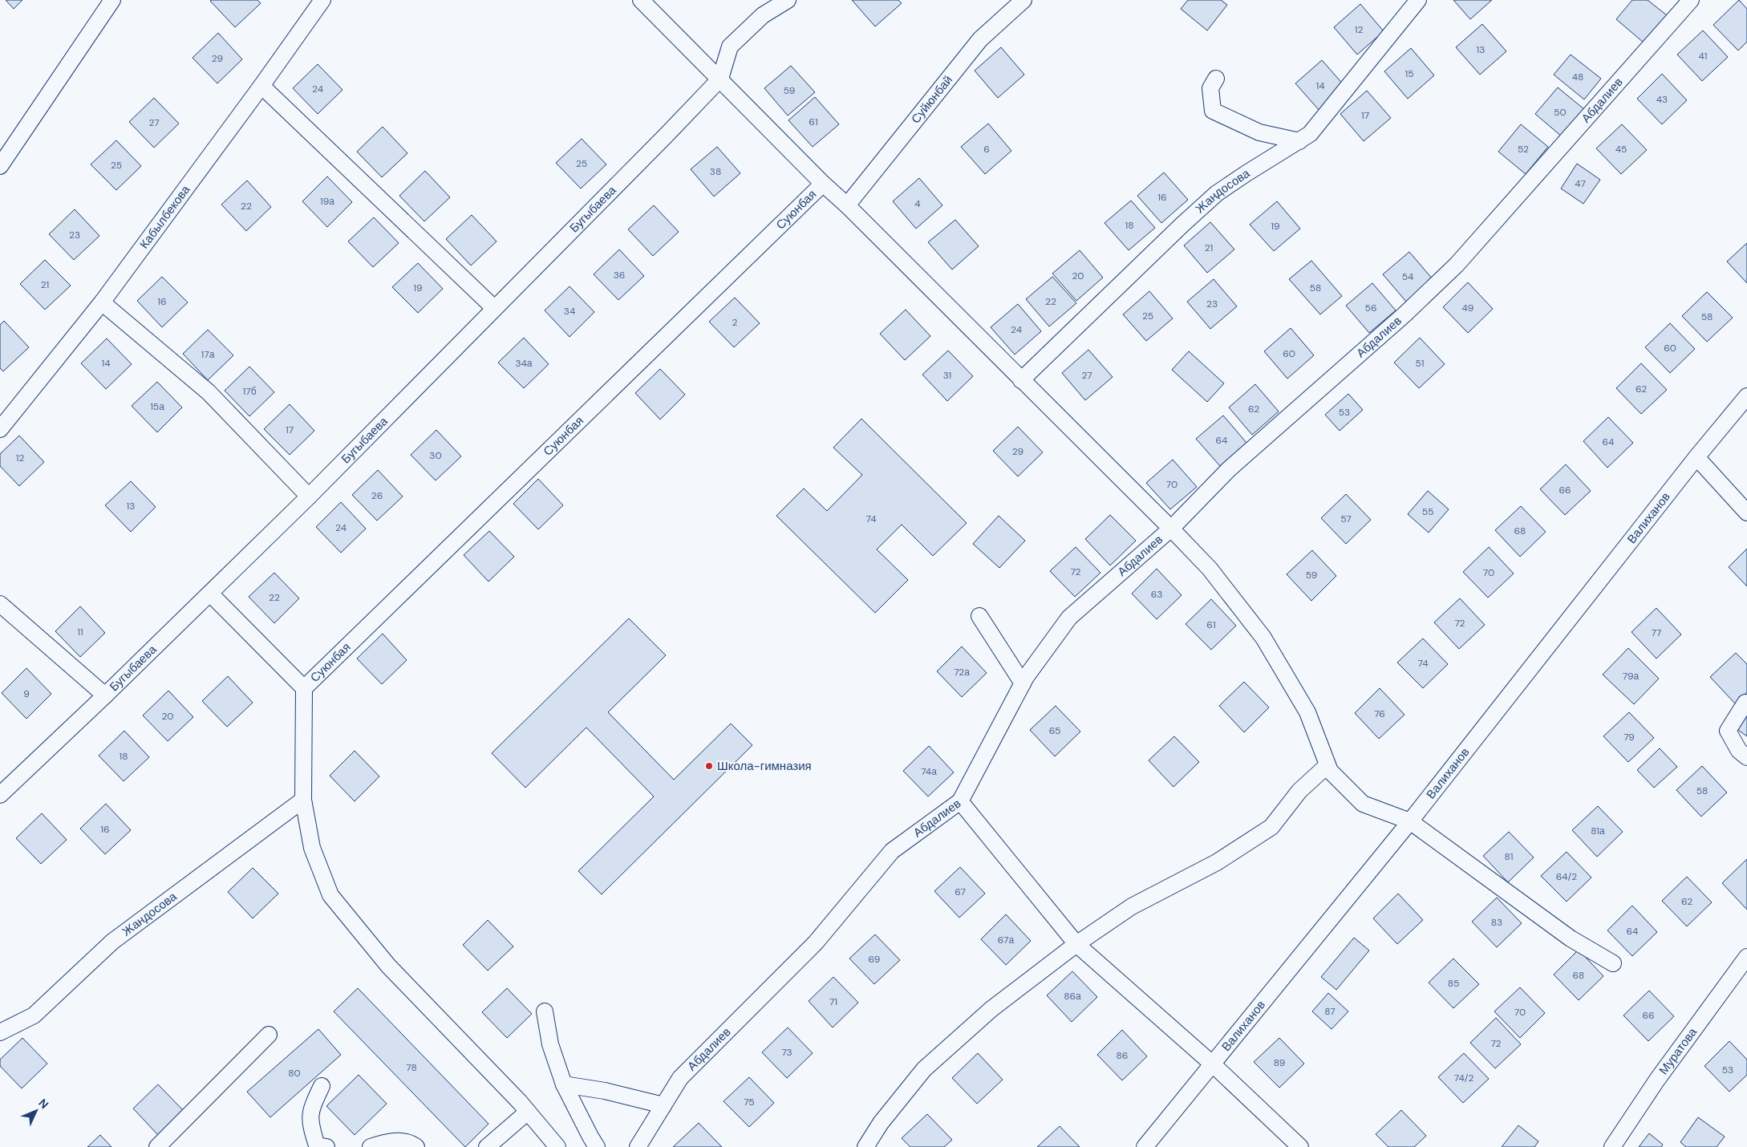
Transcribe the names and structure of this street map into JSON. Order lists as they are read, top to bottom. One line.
{"streets":{"street":["Суйюнбай","Абдалиев","Жандосова","Бугыбаева","Суюнбая","Кабылбекова","Валиханов","Муратова"]},"places":["Школа-гимназия"],"house_numbers":["12","13","41","29","15","48","14","24","59","43","50","17","61","27","6","52","45","25","25","38","47","16","19а","4","22","18","19","23","21","36","20","54","21","19","58","16","22","23","56","49","34","25","58","2","24","60","60","17а","14","34а","51","31","27","62","17б","15а","62","53","17","64","64","29","30","12","70","66","26","13","55","74","57","24","68","72","70","59","63","22","72","61","11","77","74","72а","79а","9","76","20","65","79","18","74а","58","16","81а","81","64/2","67","62","83","64","67а","69","68","85","86а","71","87","70","66","72","73","86","89","78","53","80","74/2","75"],"north":"top right"}
